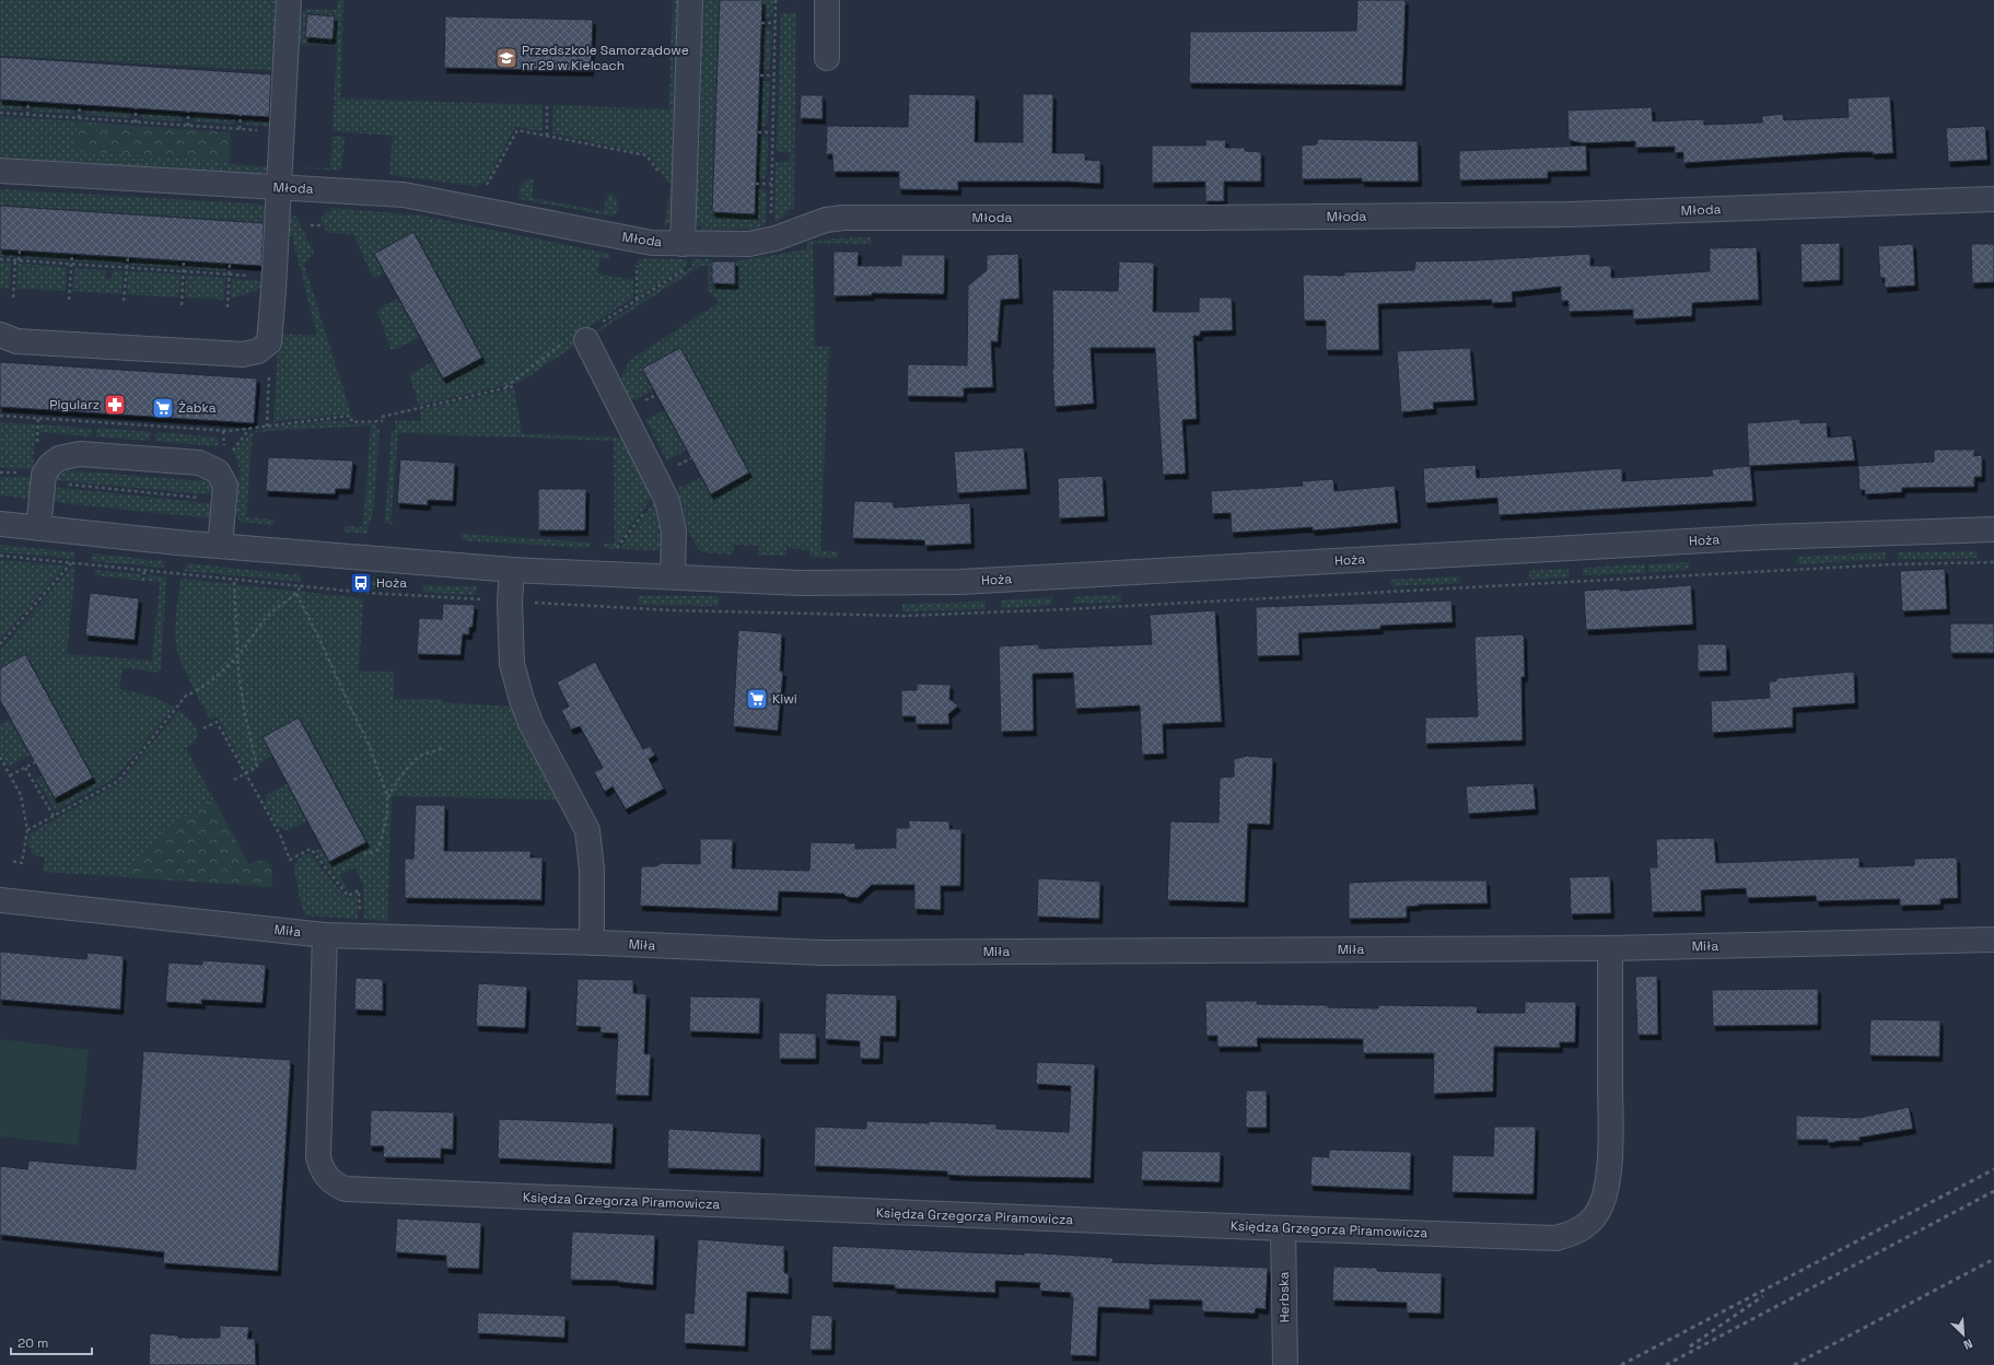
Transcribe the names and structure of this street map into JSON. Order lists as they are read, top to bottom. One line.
{"streets":{"street":["Młoda","Hoża","Miła","Księdza Grzegorza Piramowicza","Herbska"]},"crossings":[["Miła","Księdza Grzegorza Piramowicza"],["Księdza Grzegorza Piramowicza","Herbska"]],"places":{"school or university":["Przedszkole Samorządowe nr 29 w Kielcach"],"pharmacy":["Pigularz"],"supermarket":["Żabka","Kiwi"],"bus stop":["Hoża"]},"scale_bar":"20 m","north":"bottom right"}
